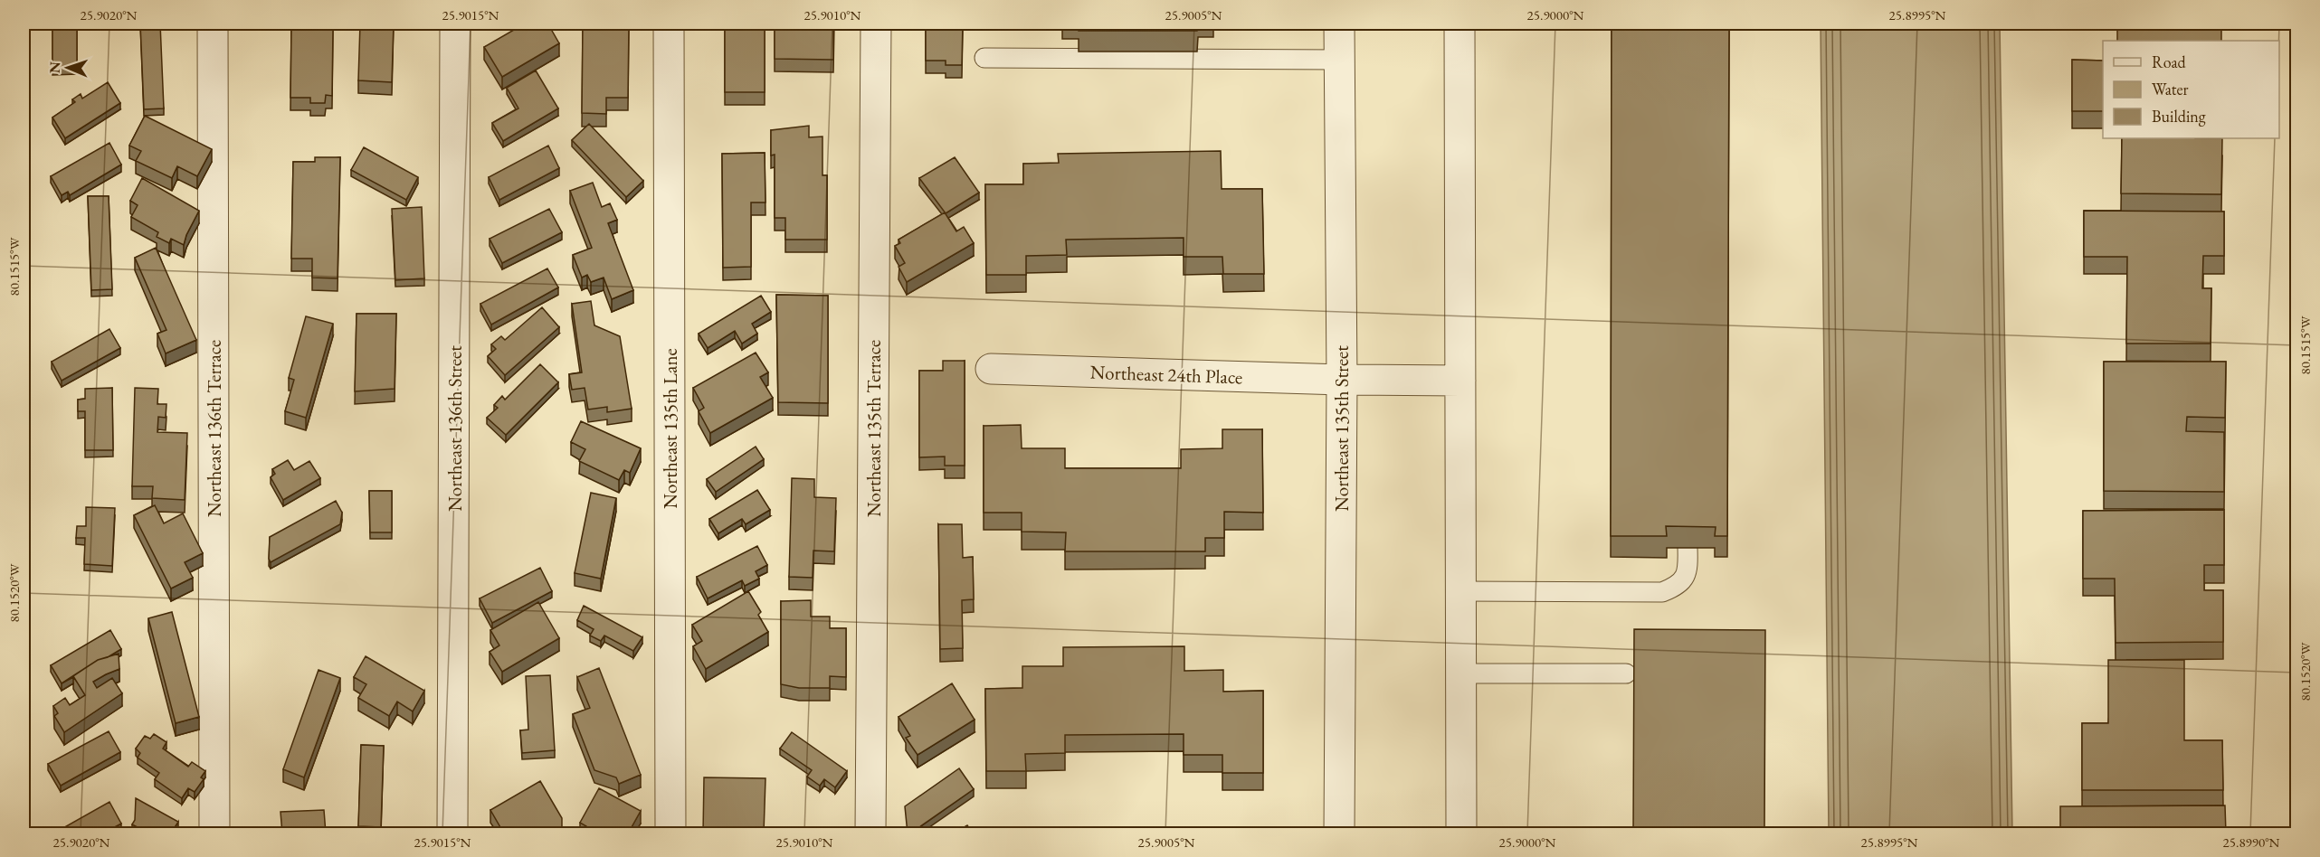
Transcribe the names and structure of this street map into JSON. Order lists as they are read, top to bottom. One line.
{"streets":{"street":["Northeast 24th Place","Northeast 136th Terrace","Northeast 136th Street","Northeast 135th Lane","Northeast 135th Terrace","Northeast 135th Street"]},"crossings":[["Northeast 24th Place","Northeast 135th Street"]],"legend":["Road","Water","Building"],"north":"left","coordinates":["25.9020°N","25.9015°N","25.9010°N","25.9005°N","25.9000°N","25.8995°N","80.1515°W","80.1520°W","25.8990°N"]}
